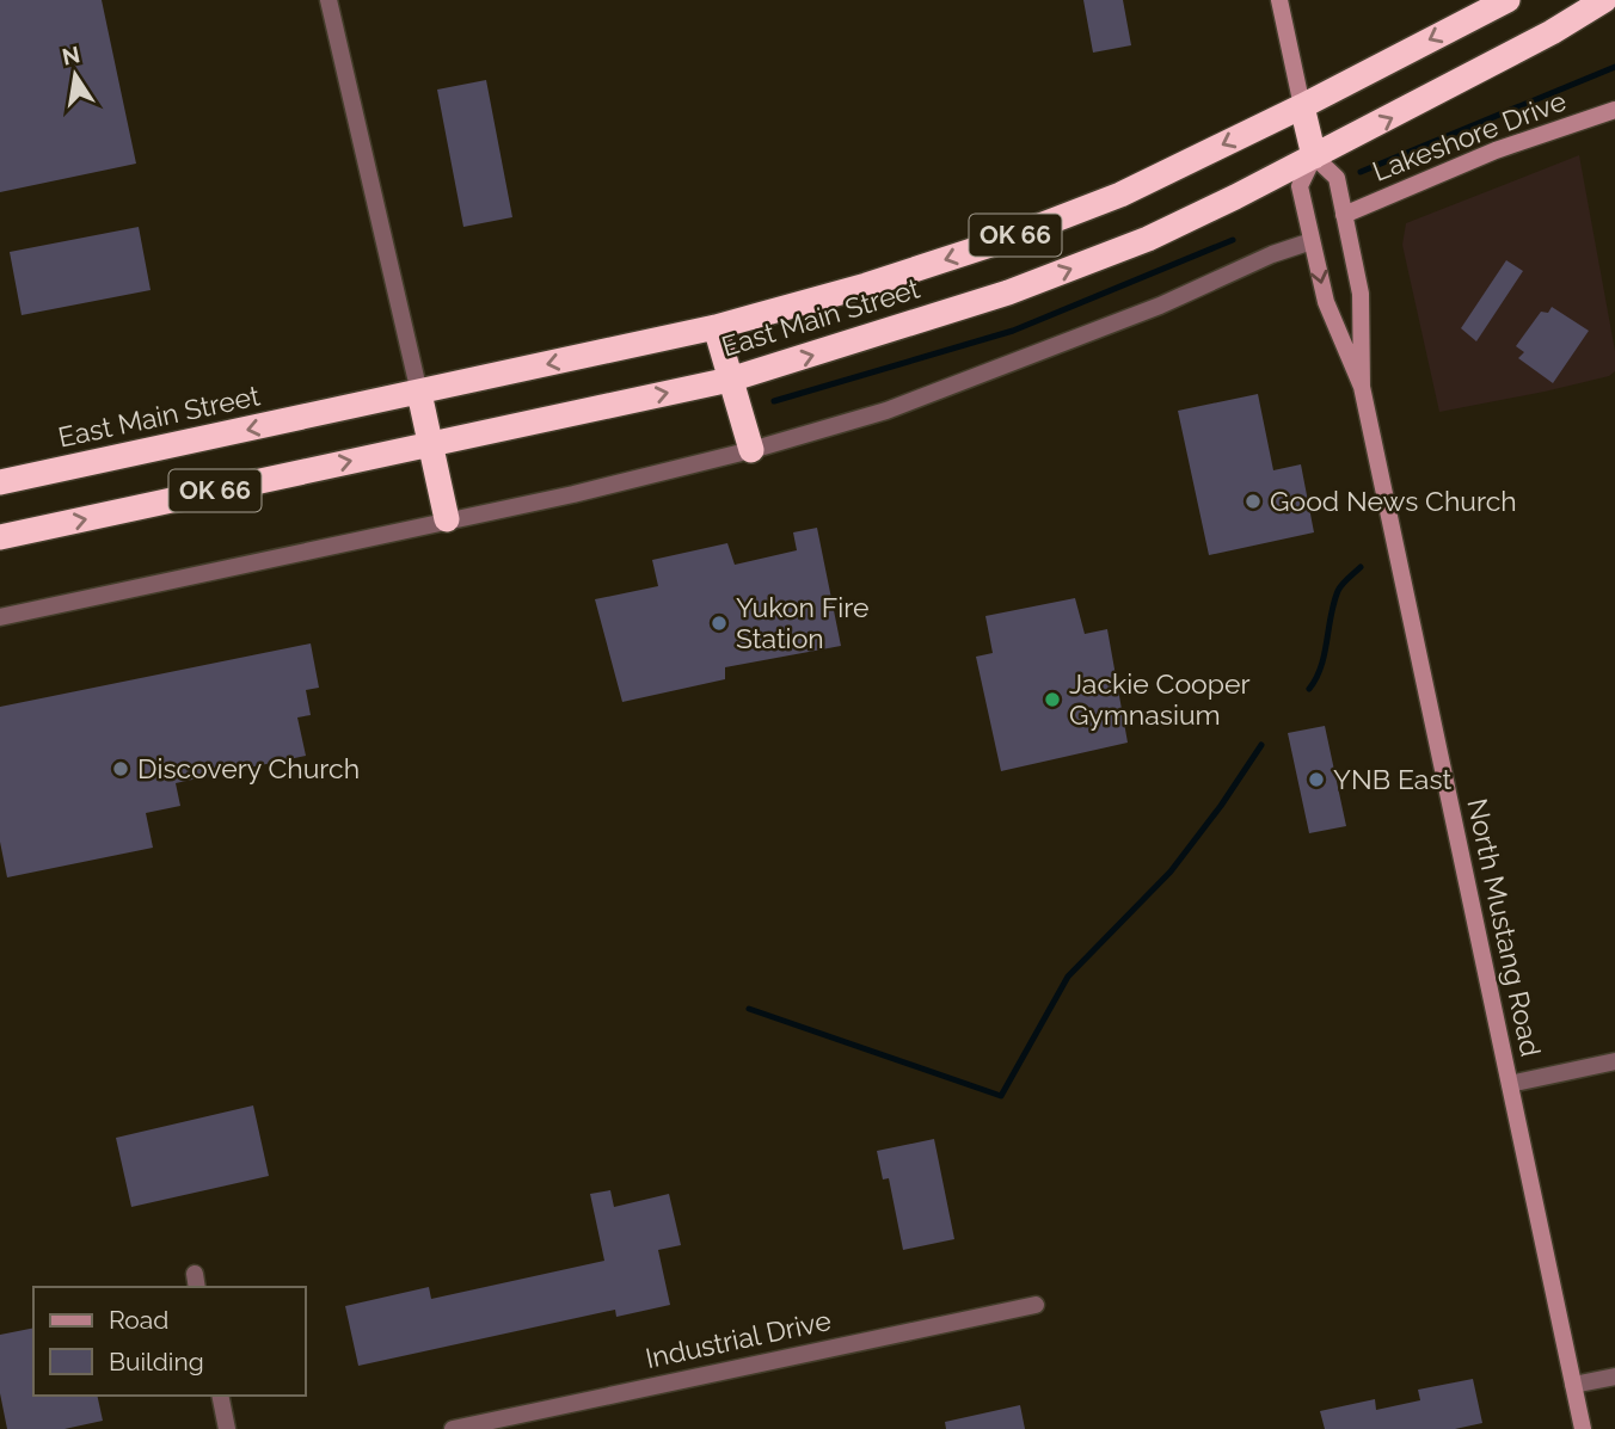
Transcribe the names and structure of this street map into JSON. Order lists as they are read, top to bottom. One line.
{"streets":{"highway":["OK 66","East Main Street"],"main road":["Lakeshore Drive","North Mustang Road"],"street":["Industrial Drive"]},"crossings":[["Lakeshore Drive","North Mustang Road"],["East Main Street","North Mustang Road"]],"places":["Good News Church","Yukon Fire Station","Jackie Cooper Gymnasium","Discovery Church","YNB East"],"legend":["Road","Building"],"north":"top"}
